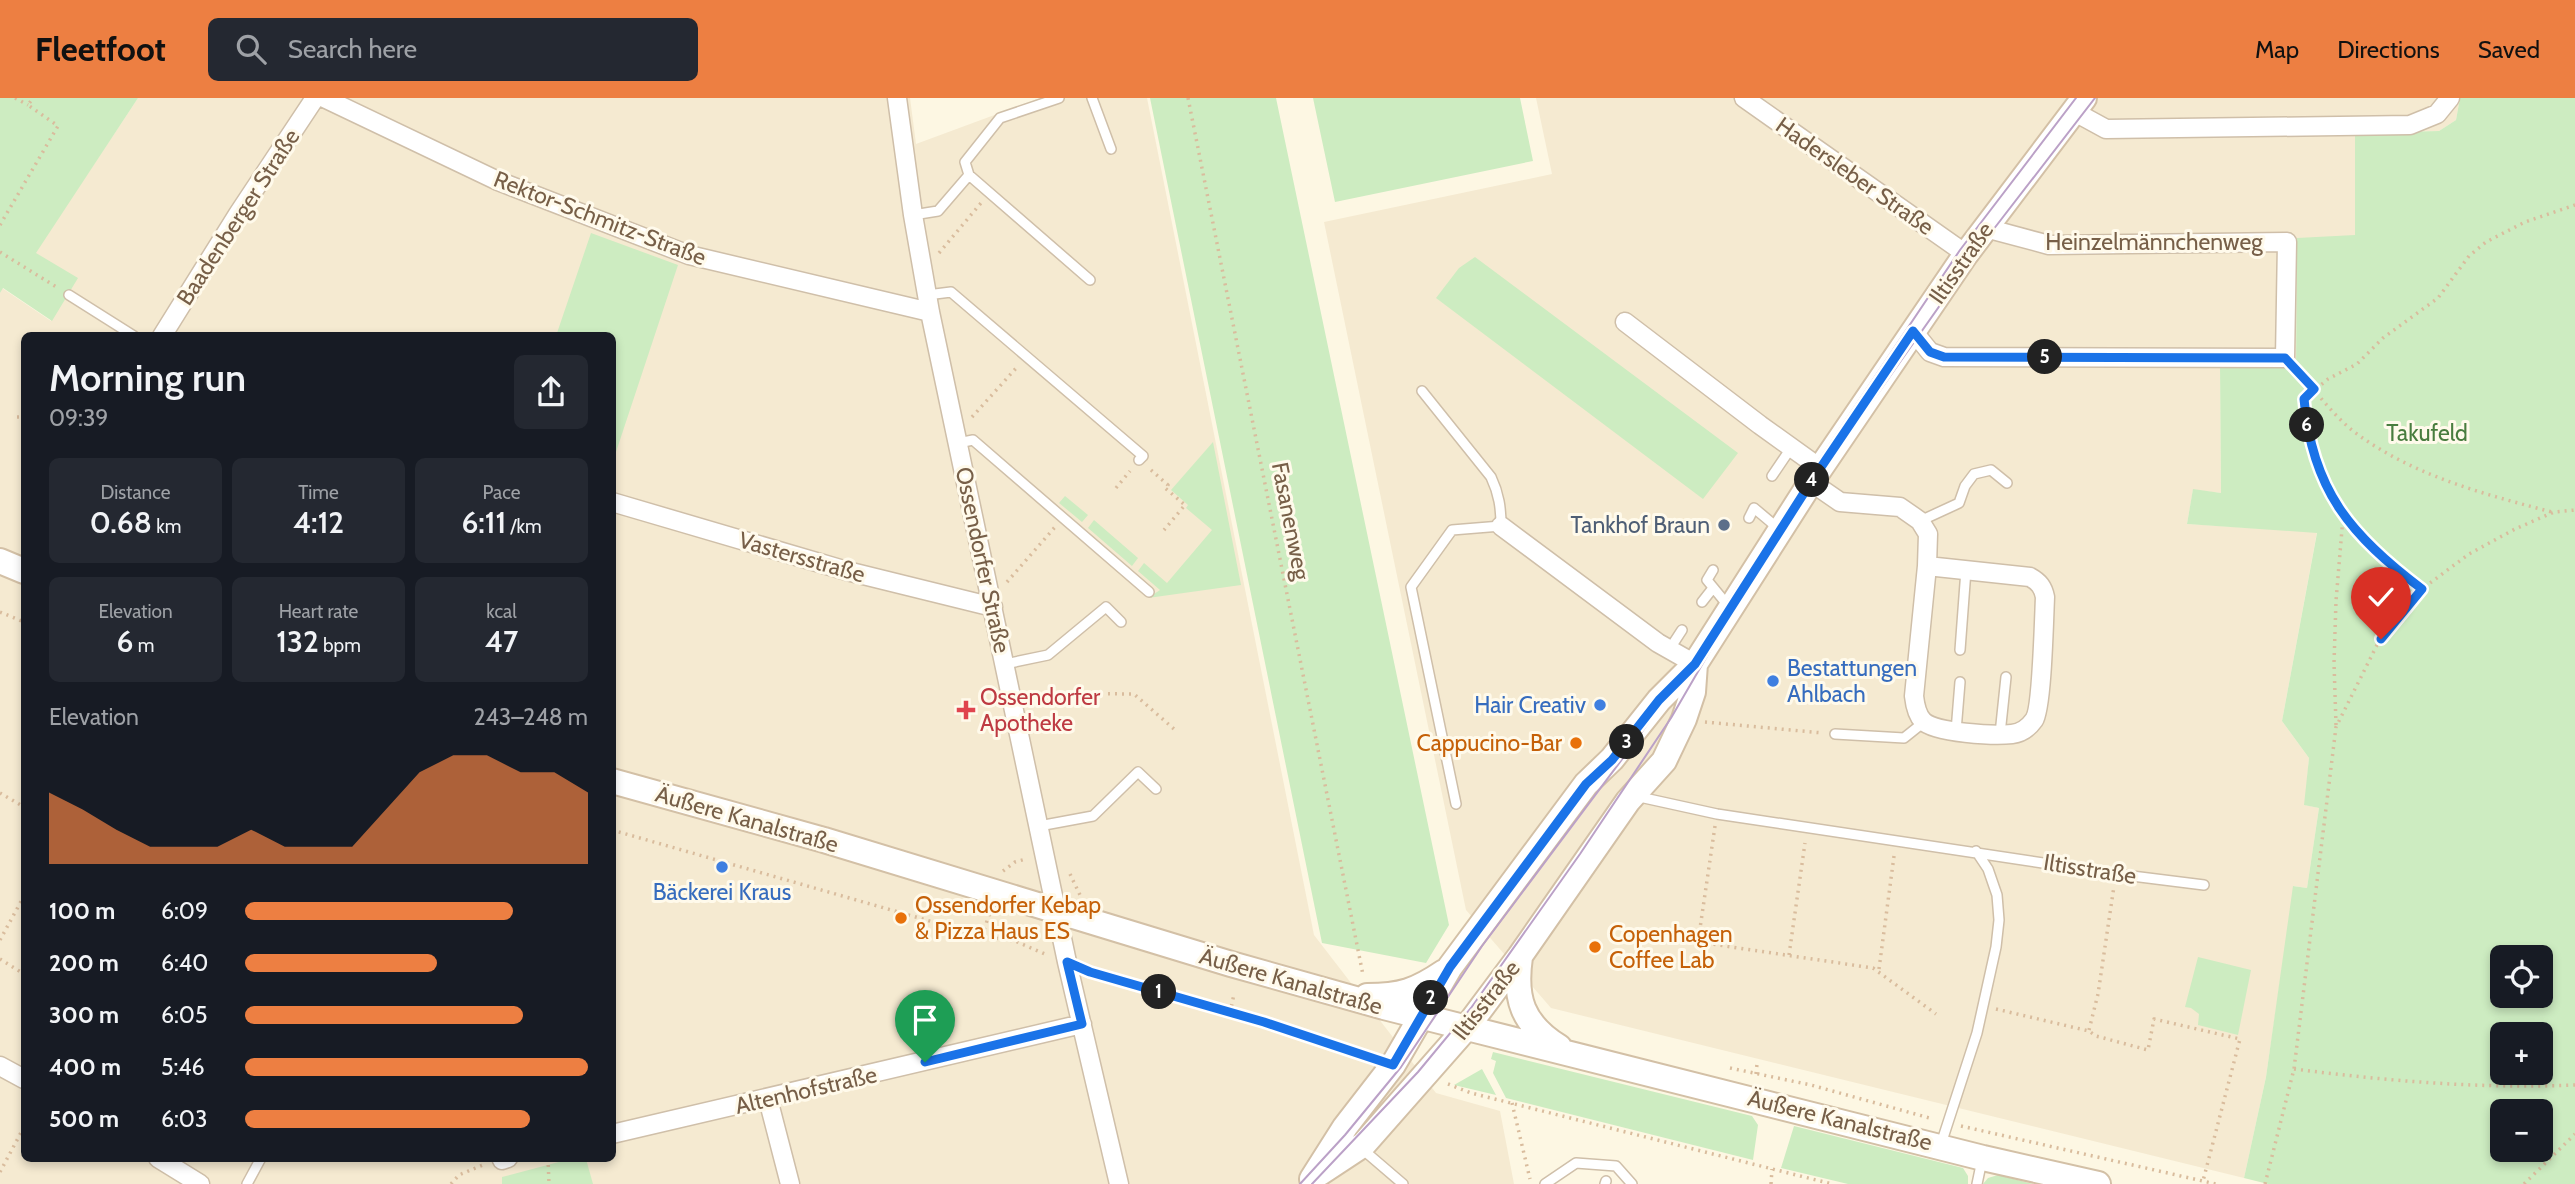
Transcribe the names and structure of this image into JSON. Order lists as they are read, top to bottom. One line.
{"streets":{"street":["Hadersleber Straße","Baadenberger Straße","Rektor-Schmitz-Straße","Heinzelmännchenweg","Iltisstraße","Vastersstraße","Ossendorfer Straße","Äußere Kanalstraße","Altenhofstraße"],"path":["Fasanenweg"]},"crossings":[["Hadersleber Straße","Iltisstraße"],["Rektor-Schmitz-Straße","Ossendorfer Straße"],["Heinzelmännchenweg","Iltisstraße"],["Iltisstraße","Äußere Kanalstraße"],["Vastersstraße","Ossendorfer Straße"],["Ossendorfer Straße","Äußere Kanalstraße"],["Ossendorfer Straße","Altenhofstraße"]],"parks":["Takufeld"],"places":{"other":["Tankhof Braun","Bestattungen Ahlbach","Hair Creativ","Cappucino-Bar","Bäckerei Kraus","Ossendorfer Kebap & Pizza Haus ES","Copenhagen Coffee Lab"],"health":["Ossendorfer Apotheke"]},"page":{"header":"Fleetfoot","search":"Search here","nav":["Map","Directions","Saved"],"heading":["Morning run","09:39"],"pins":["5","6","4","3","1","2"],"stats":[["Distance","0.68 km"],["Time","4:12"],["Pace","6:11 /km"],["Elevation","6 m"],["Heart rate","132 bpm"],["kcal","47"]],"chart":["Elevation","243–248 m"],"list":[{"name":"100 m","note":"6:09"},{"name":"200 m","note":"6:40"},{"name":"300 m","note":"6:05"},{"name":"400 m","note":"5:46"},{"name":"500 m","note":"6:03"}],"map_buttons":["+","−"]}}
